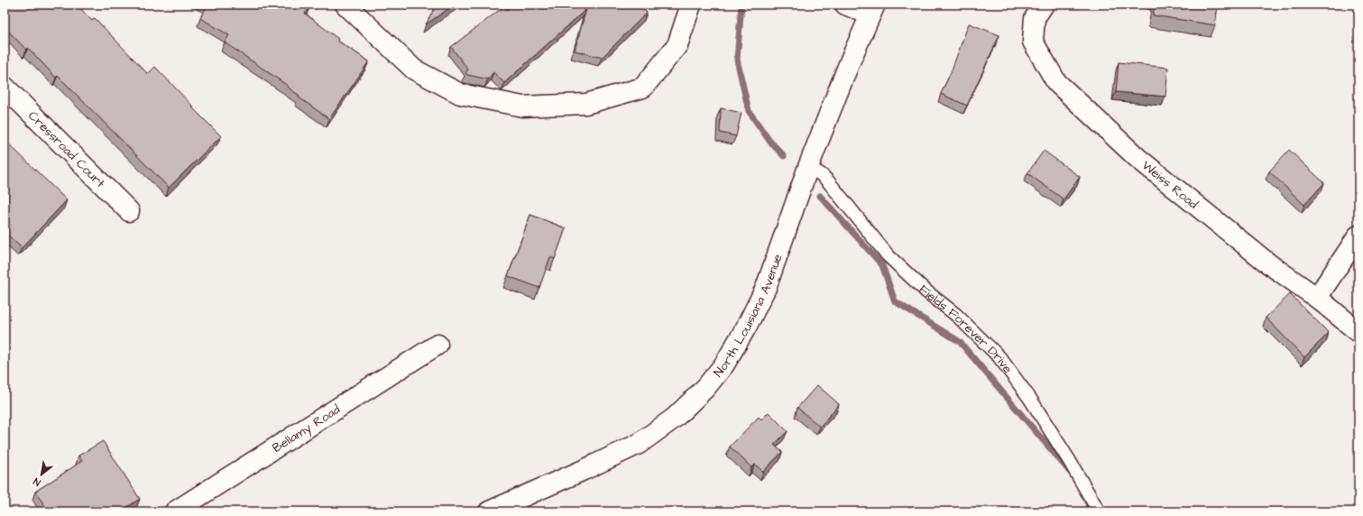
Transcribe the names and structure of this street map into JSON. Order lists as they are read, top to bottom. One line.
{"streets":{"street":["Cressroad Court","Weiss Road","North Louisiana Avenue","Bellamy Road"],"lane":["Fields Forever Drive"]},"crossings":[["North Louisiana Avenue","Fields Forever Drive"]],"north":"bottom left"}
